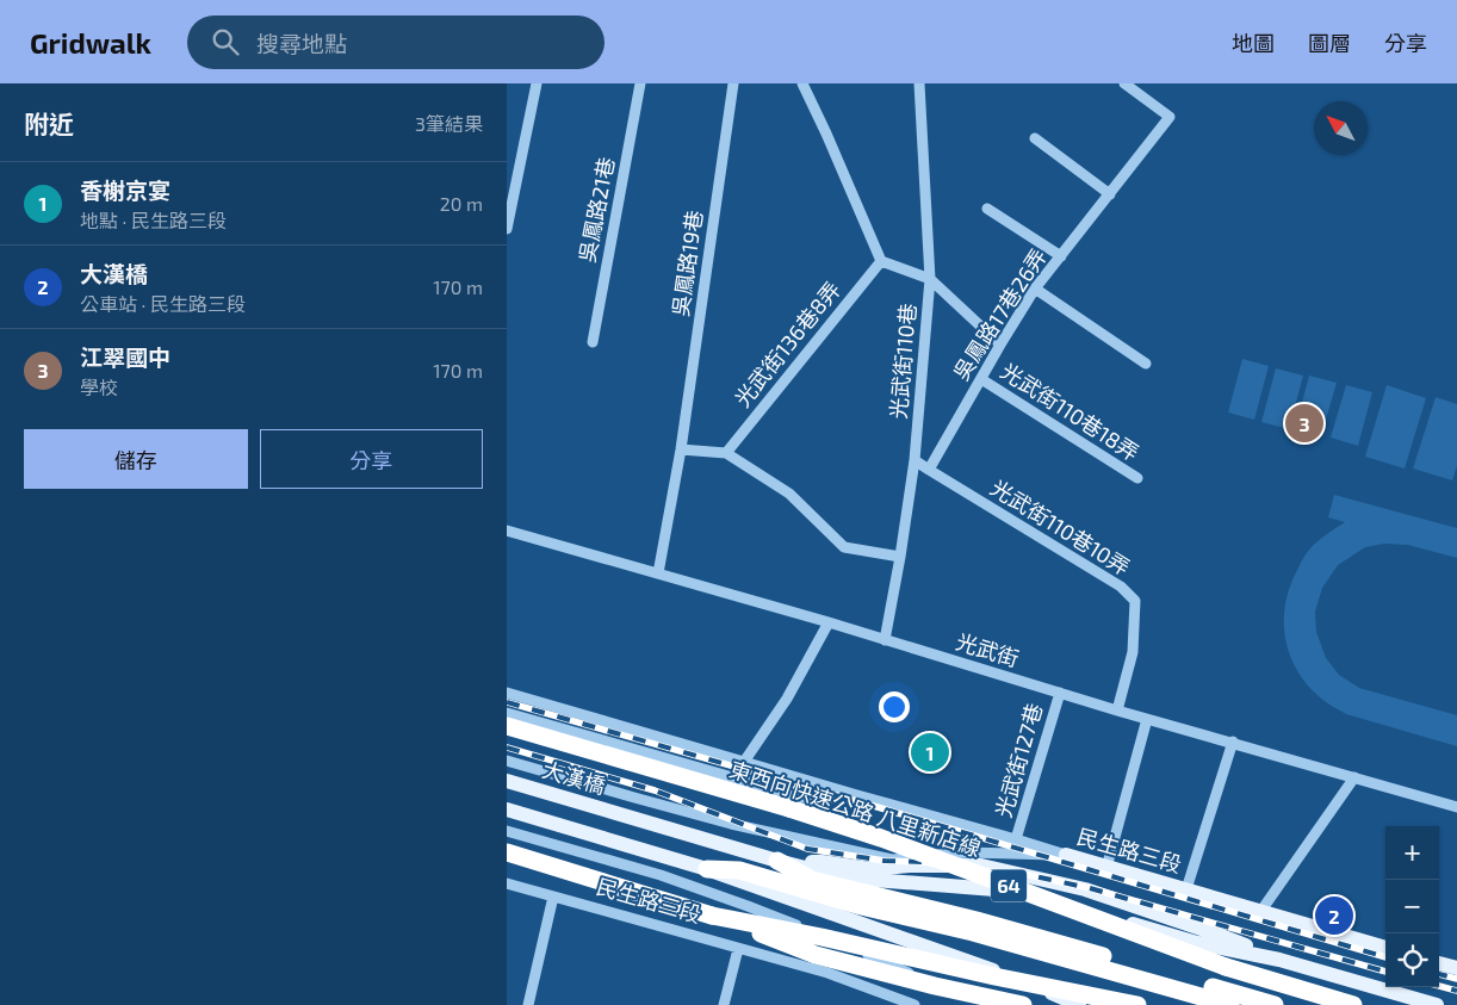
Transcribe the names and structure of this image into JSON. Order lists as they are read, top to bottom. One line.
{"streets":{"highway":["東西向快速公路 八里新店線","64"],"main road":["大漢橋","民生路三段"],"street":["吳鳳路21巷","吳鳳路19巷","吳鳳路17巷26弄","光武街136巷8弄","光武街110巷","光武街110巷18弄","光武街110巷10弄","光武街","光武街127巷"]},"crossings":[["吳鳳路19巷","光武街"],["吳鳳路17巷26弄","光武街110巷18弄"],["吳鳳路17巷26弄","光武街110巷10弄"],["光武街110巷","光武街"],["光武街110巷10弄","光武街"],["光武街","光武街127巷"],["光武街127巷","民生路三段"]],"north":"top left","page":{"header":"Gridwalk","search":"搜尋地點","nav":["地圖","圖層","分享"],"heading":["附近","3筆結果"],"list":[{"mark":"1","name":"香榭京宴","note":"地點 · 民生路三段","value":"20 m"},{"mark":"2","name":"大漢橋","note":"公車站 · 民生路三段","value":"170 m"},{"mark":"3","name":"江翠國中","note":"學校","value":"170 m"}],"pins":["3","1","2"],"buttons":["儲存","分享"],"map_buttons":["+","−"]}}
